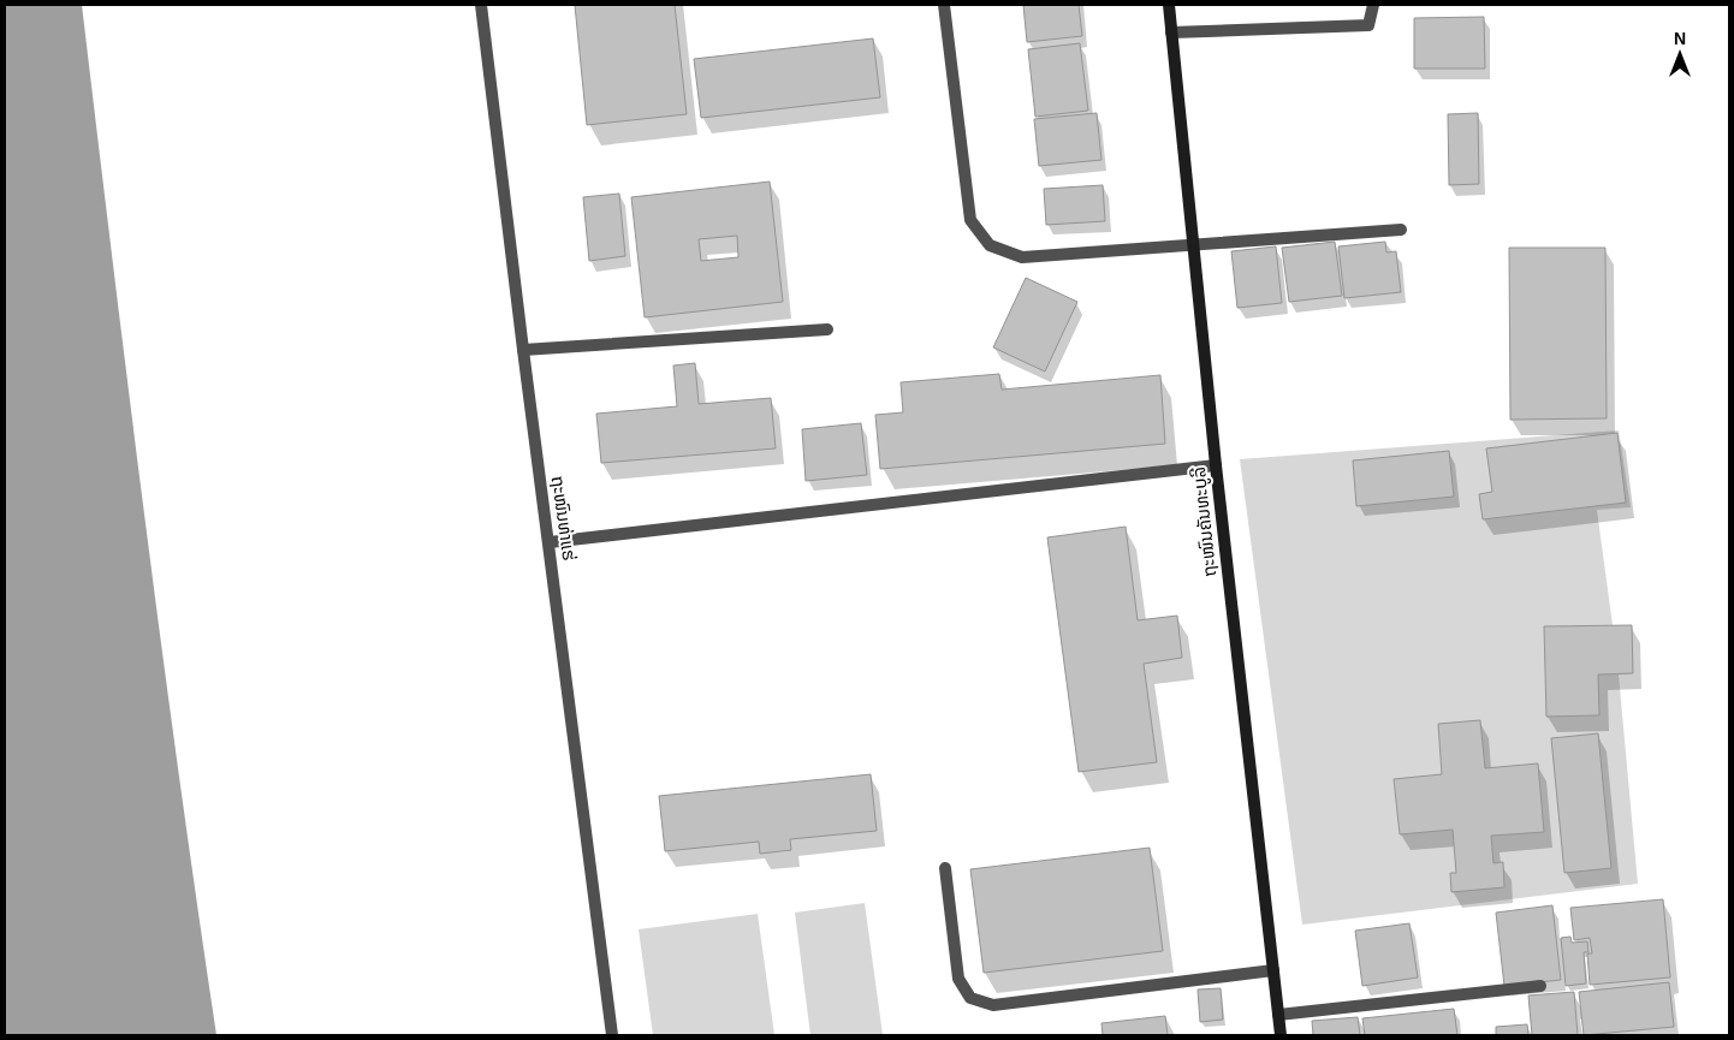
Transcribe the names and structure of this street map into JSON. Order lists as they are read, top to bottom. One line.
{"streets":{"street":["ຖະໜົນທ່າແຮ່","ຖະໜົນຄັນທະບູລີ"]},"north":"top"}
